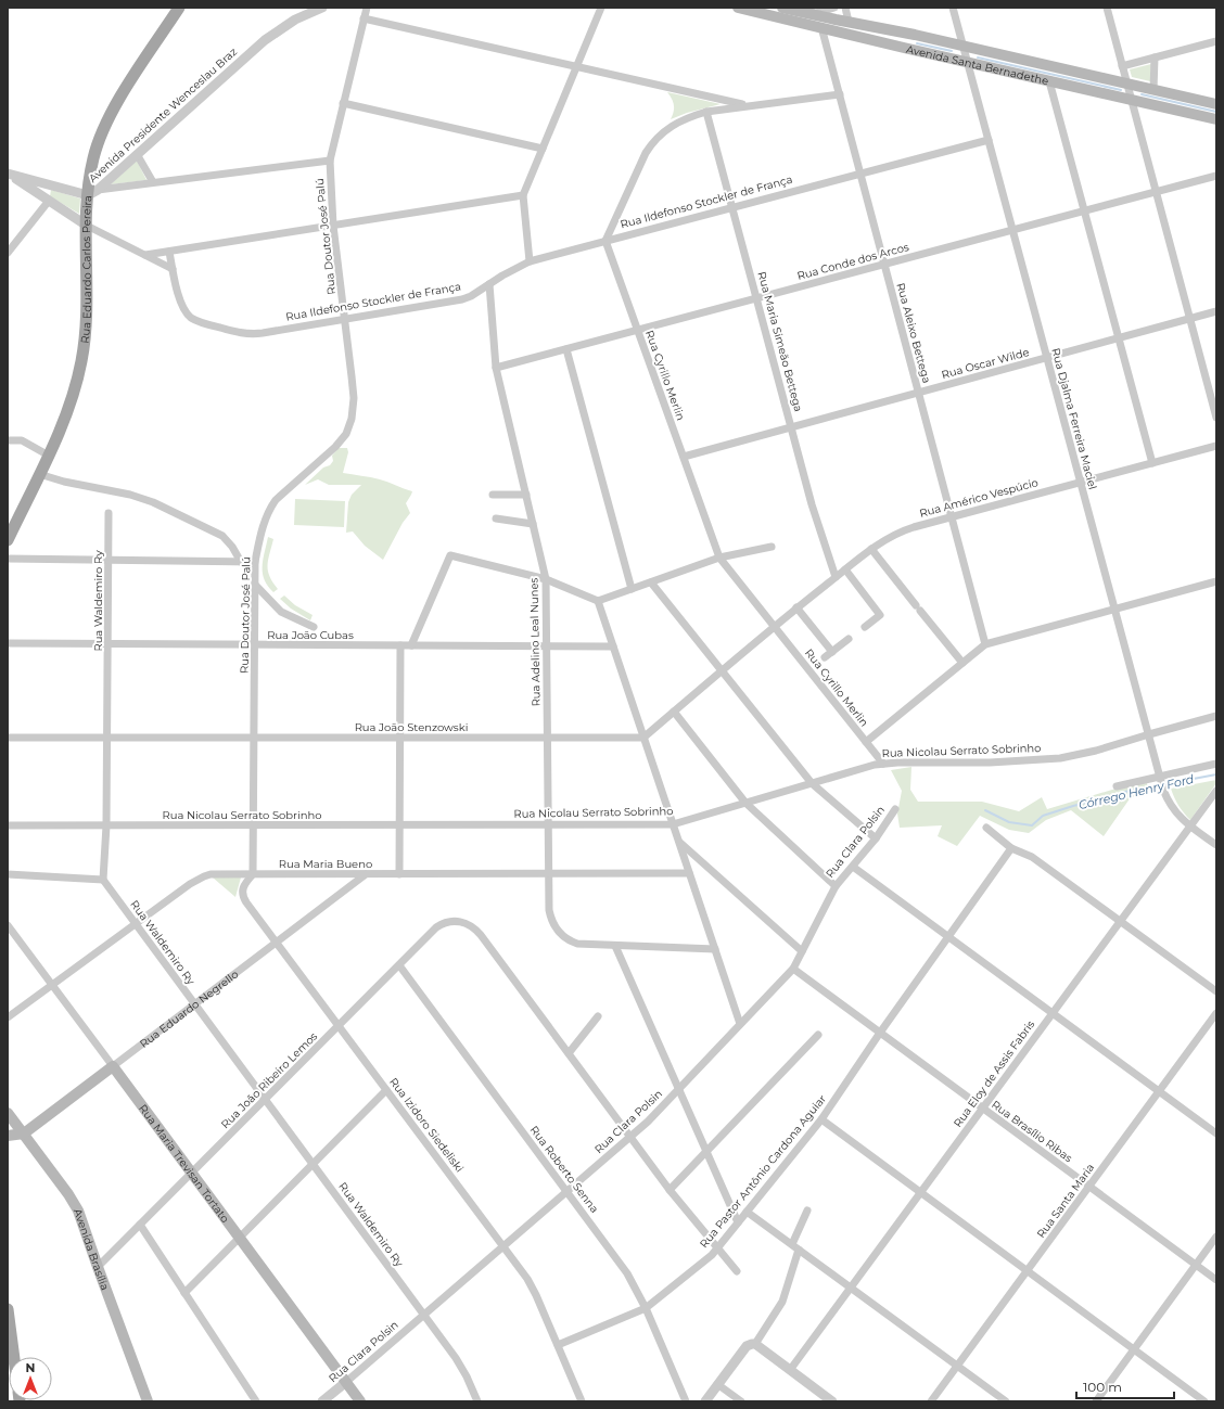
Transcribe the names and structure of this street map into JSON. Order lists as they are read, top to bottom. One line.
{"streets":{"main road":["Avenida Santa Bernadethe","Rua Eduardo Carlos Pereira","Rua Eduardo Negrello","Rua Maria Trevisan Tortato","Avenida Brasília"],"street":["Avenida Presidente Wenceslau Braz","Rua Ildefonso Stockler de França","Rua Doutor José Palú","Rua Conde dos Arcos","Rua Aleixo Bettega","Rua Maria Simeão Bettega","Rua Oscar Wilde","Rua Cyrillo Merlin","Rua Djalma Ferreira Maciel","Rua Américo Vespúcio","Rua Waldemiro Ry","Rua João Cubas","Rua Adelino Leal Nunes","Rua João Stenzowski","Rua Nicolau Serrato Sobrinho","Rua Clara Polsin","Rua Maria Bueno","Rua Eloy de Assis Fabris","Rua João Ribeiro Lemos","Rua Izidoro Siedeliski","Rua Brasílio Ribas","Rua Roberto Senna","Rua Pastor Antônio Cardona Aguiar","Rua Santa Maria"]},"crossings":[["Avenida Santa Bernadethe","Rua Aleixo Bettega"],["Avenida Santa Bernadethe","Rua Djalma Ferreira Maciel"],["Avenida Presidente Wenceslau Braz","Rua Eduardo Carlos Pereira"],["Rua Ildefonso Stockler de França","Rua Doutor José Palú"],["Rua Ildefonso Stockler de França","Rua Aleixo Bettega"],["Rua Ildefonso Stockler de França","Rua Maria Simeão Bettega"],["Rua Ildefonso Stockler de França","Rua Cyrillo Merlin"],["Rua Ildefonso Stockler de França","Rua Djalma Ferreira Maciel"],["Rua Ildefonso Stockler de França","Rua Adelino Leal Nunes"],["Rua Doutor José Palú","Rua João Cubas"],["Rua Doutor José Palú","Rua João Stenzowski"],["Rua Doutor José Palú","Rua Nicolau Serrato Sobrinho"],["Rua Doutor José Palú","Rua Maria Bueno"],["Rua Doutor José Palú","Rua Izidoro Siedeliski"],["Rua Conde dos Arcos","Rua Aleixo Bettega"],["Rua Conde dos Arcos","Rua Maria Simeão Bettega"],["Rua Conde dos Arcos","Rua Cyrillo Merlin"],["Rua Conde dos Arcos","Rua Djalma Ferreira Maciel"],["Rua Conde dos Arcos","Rua Adelino Leal Nunes"],["Rua Aleixo Bettega","Rua Oscar Wilde"],["Rua Aleixo Bettega","Rua Américo Vespúcio"],["Rua Maria Simeão Bettega","Rua Oscar Wilde"],["Rua Maria Simeão Bettega","Rua Américo Vespúcio"],["Rua Oscar Wilde","Rua Cyrillo Merlin"],["Rua Oscar Wilde","Rua Djalma Ferreira Maciel"],["Rua Cyrillo Merlin","Rua Américo Vespúcio"],["Rua Cyrillo Merlin","Rua Nicolau Serrato Sobrinho"],["Rua Djalma Ferreira Maciel","Rua Américo Vespúcio"],["Rua Djalma Ferreira Maciel","Rua Nicolau Serrato Sobrinho"],["Rua Djalma Ferreira Maciel","Rua Eloy de Assis Fabris"],["Rua Waldemiro Ry","Rua João Cubas"],["Rua Waldemiro Ry","Rua João Stenzowski"],["Rua Waldemiro Ry","Rua Nicolau Serrato Sobrinho"],["Rua Waldemiro Ry","Rua Clara Polsin"],["Rua Waldemiro Ry","Rua Maria Bueno"],["Rua Waldemiro Ry","Rua Eduardo Negrello"],["Rua Waldemiro Ry","Rua João Ribeiro Lemos"],["Rua João Cubas","Rua Adelino Leal Nunes"],["Rua Adelino Leal Nunes","Rua João Stenzowski"],["Rua Adelino Leal Nunes","Rua Nicolau Serrato Sobrinho"],["Rua Adelino Leal Nunes","Rua Maria Bueno"],["Rua Clara Polsin","Rua Izidoro Siedeliski"],["Rua Clara Polsin","Rua Brasílio Ribas"],["Rua Clara Polsin","Rua Maria Trevisan Tortato"],["Rua Clara Polsin","Rua Roberto Senna"],["Rua Maria Bueno","Rua Eduardo Negrello"],["Rua Maria Bueno","Rua Izidoro Siedeliski"],["Rua Maria Bueno","Rua Maria Trevisan Tortato"],["Rua Eduardo Negrello","Rua Izidoro Siedeliski"],["Rua Eduardo Negrello","Rua Maria Trevisan Tortato"],["Rua Eduardo Negrello","Avenida Brasília"],["Rua Eloy de Assis Fabris","Rua Brasílio Ribas"],["Rua João Ribeiro Lemos","Rua Izidoro Siedeliski"],["Rua João Ribeiro Lemos","Rua Maria Trevisan Tortato"],["Rua João Ribeiro Lemos","Rua Roberto Senna"],["Rua João Ribeiro Lemos","Avenida Brasília"],["Rua Izidoro Siedeliski","Rua Pastor Antônio Cardona Aguiar"],["Rua Brasílio Ribas","Rua Pastor Antônio Cardona Aguiar"],["Rua Brasílio Ribas","Rua Santa Maria"],["Rua Roberto Senna","Rua Pastor Antônio Cardona Aguiar"]],"water":["Córrego Henry Ford"],"scale_bar":"100 m","north":"top"}
